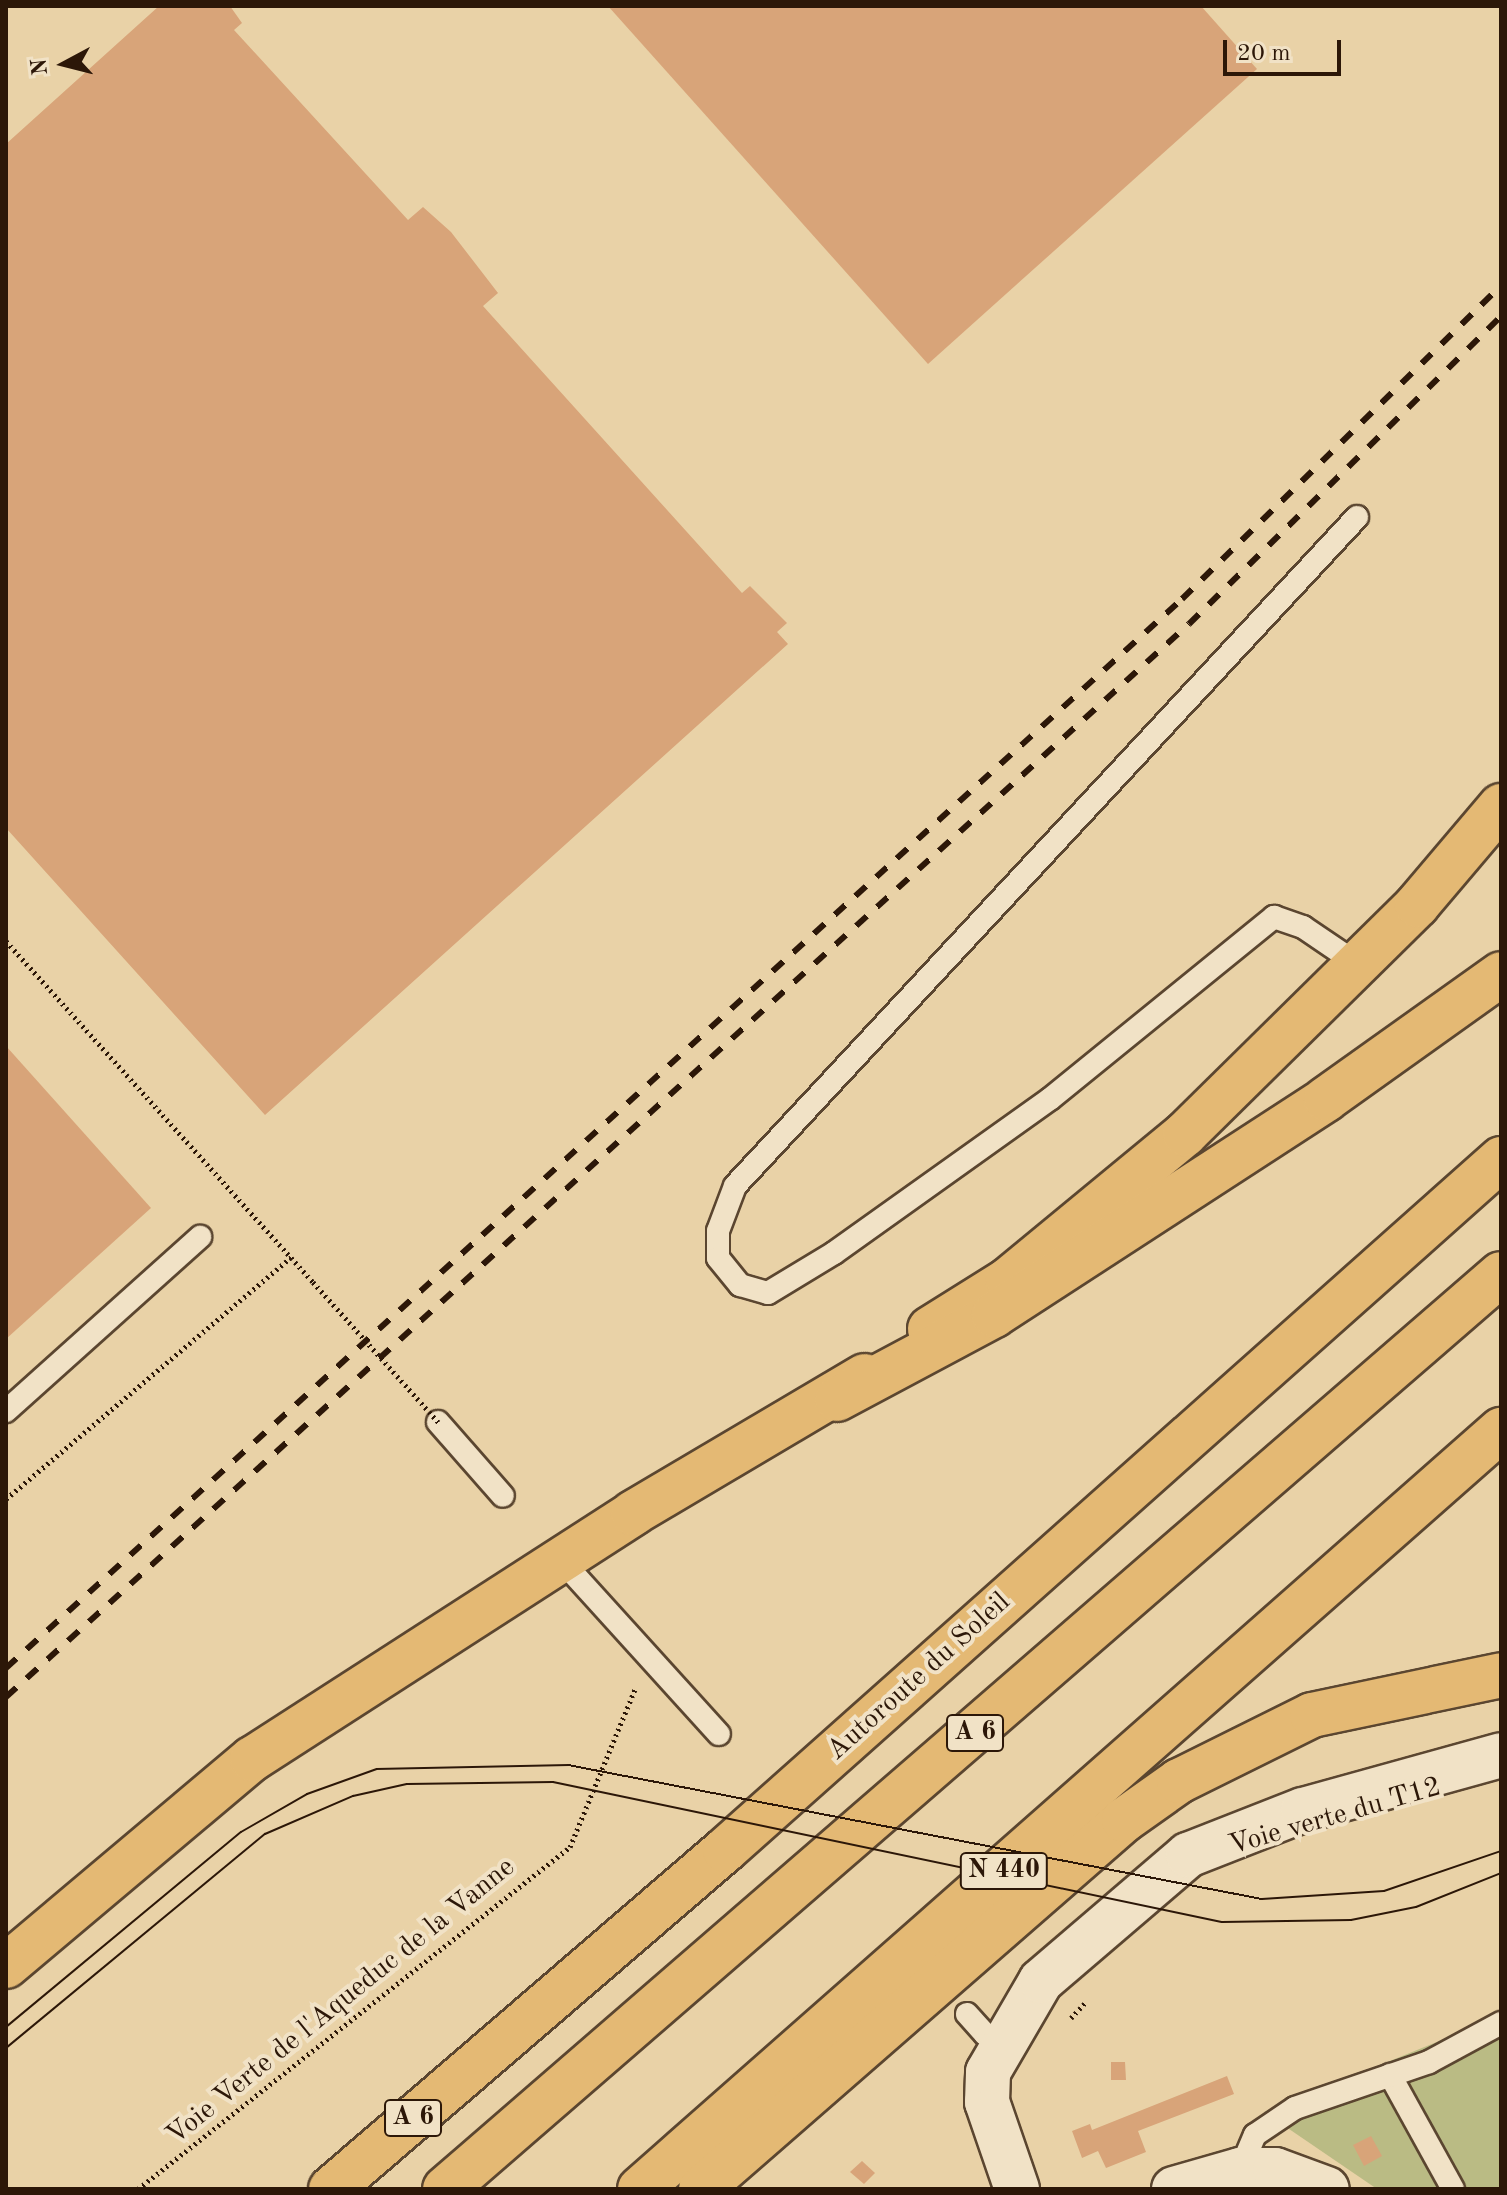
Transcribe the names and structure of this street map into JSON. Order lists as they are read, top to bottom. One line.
{"streets":{"main road":["Autoroute du Soleil","A 6","N 440"],"path":["Voie Verte de l'Aqueduc de la Vanne"]},"scale_bar":"20 m","north":"left"}
